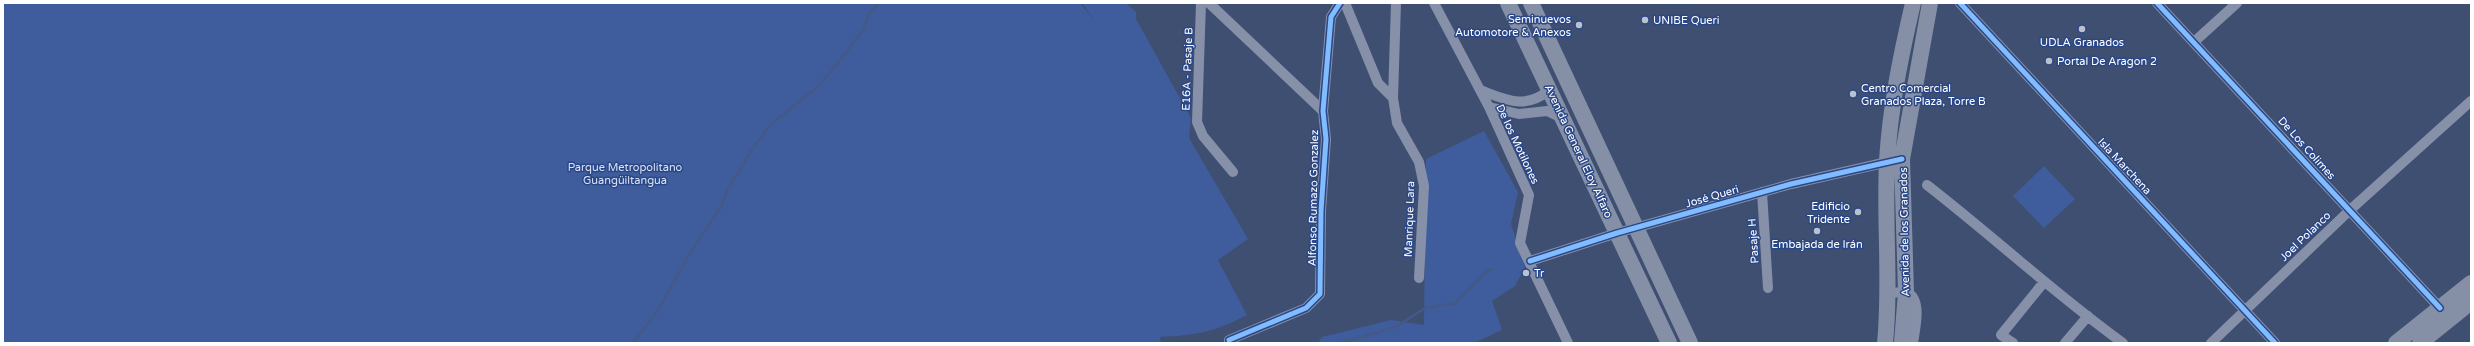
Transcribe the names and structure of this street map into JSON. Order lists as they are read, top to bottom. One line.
{"streets":{"main road":["Avenida General Eloy Alfaro","Avenida de los Granados"],"street":["E16A - Pasaje B","De los Motilones","De Los Colimes","Isla Marchena","José Queri","Alfonso Rumazo Gonzalez","Manrique Lara","Joel Polanco","Pasaje H"]},"crossings":[["De los Motilones","José Queri"],["De Los Colimes","Joel Polanco"],["Avenida General Eloy Alfaro","José Queri"],["Isla Marchena","Joel Polanco"],["José Queri","Avenida de los Granados"],["José Queri","Pasaje H"]],"parks":["Parque Metropolitano Guangüiltangua"],"places":["UNIBE Queri","Seminuevos Automotore & Anexos","UDLA Granados","Portal De Aragon 2","Centro Comercial Granados Plaza, Torre B","Edificio Tridente","Embajada de Irán","Tr"]}
